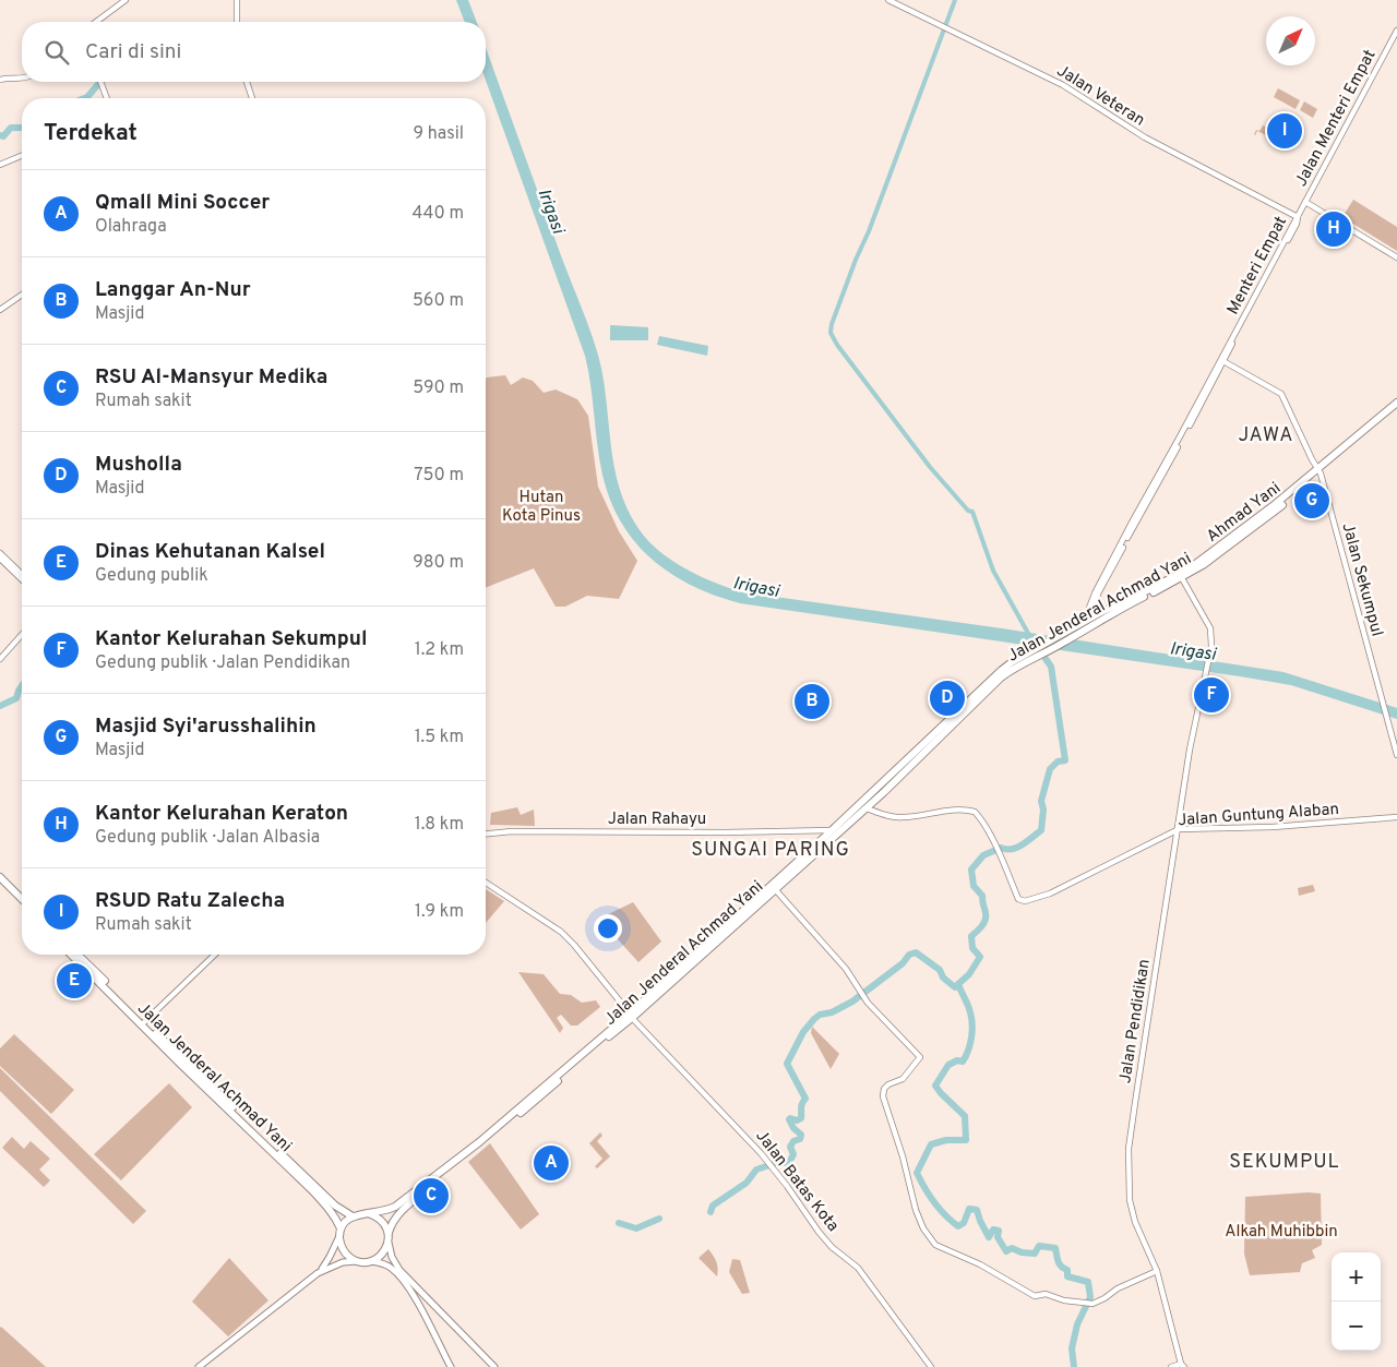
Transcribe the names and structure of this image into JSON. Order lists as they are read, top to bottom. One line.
{"streets":{"highway":["Ahmad Yani","Jalan Jenderal Achmad Yani"],"street":["Jalan Veteran","Jalan Menteri Empat","Menteri Empat","Jalan Sekumpul","Jalan Guntung Alaban","Jalan Rahayu","Jalan Pendidikan","Jalan Batas Kota"]},"crossings":[["Jalan Veteran","Jalan Menteri Empat"],["Jalan Veteran","Menteri Empat"],["Jalan Menteri Empat","Menteri Empat"],["Menteri Empat","Ahmad Yani"],["Menteri Empat","Jalan Sekumpul"],["Ahmad Yani","Jalan Sekumpul"],["Ahmad Yani","Jalan Jenderal Achmad Yani"],["Jalan Sekumpul","Jalan Jenderal Achmad Yani"],["Jalan Jenderal Achmad Yani","Jalan Guntung Alaban"],["Jalan Jenderal Achmad Yani","Jalan Rahayu"],["Jalan Jenderal Achmad Yani","Jalan Pendidikan"],["Jalan Jenderal Achmad Yani","Jalan Batas Kota"],["Jalan Guntung Alaban","Jalan Pendidikan"]],"districts":["JAWA","SUNGAI PARING","SEKUMPUL"],"water":["Irigasi"],"parks":["Hutan Kota Pinus","Alkah Muhibbin"],"north":"top right","page":{"search":"Cari di sini","heading":["Terdekat","9 hasil"],"pins":["I","H","G","F","D","B","E","A","C"],"list":[{"mark":"A","name":"Qmall Mini Soccer","note":"Olahraga","value":"440 m"},{"mark":"B","name":"Langgar An-Nur","note":"Masjid","value":"560 m"},{"mark":"C","name":"RSU Al-Mansyur Medika","note":"Rumah sakit","value":"590 m"},{"mark":"D","name":"Musholla","note":"Masjid","value":"750 m"},{"mark":"E","name":"Dinas Kehutanan Kalsel","note":"Gedung publik","value":"980 m"},{"mark":"F","name":"Kantor Kelurahan Sekumpul","note":"Gedung publik · Jalan Pendidikan","value":"1.2 km"},{"mark":"G","name":"Masjid Syi'arusshalihin","note":"Masjid","value":"1.5 km"},{"mark":"H","name":"Kantor Kelurahan Keraton","note":"Gedung publik · Jalan Albasia","value":"1.8 km"},{"mark":"I","name":"RSUD Ratu Zalecha","note":"Rumah sakit","value":"1.9 km"}],"map_buttons":["+","−"]}}
